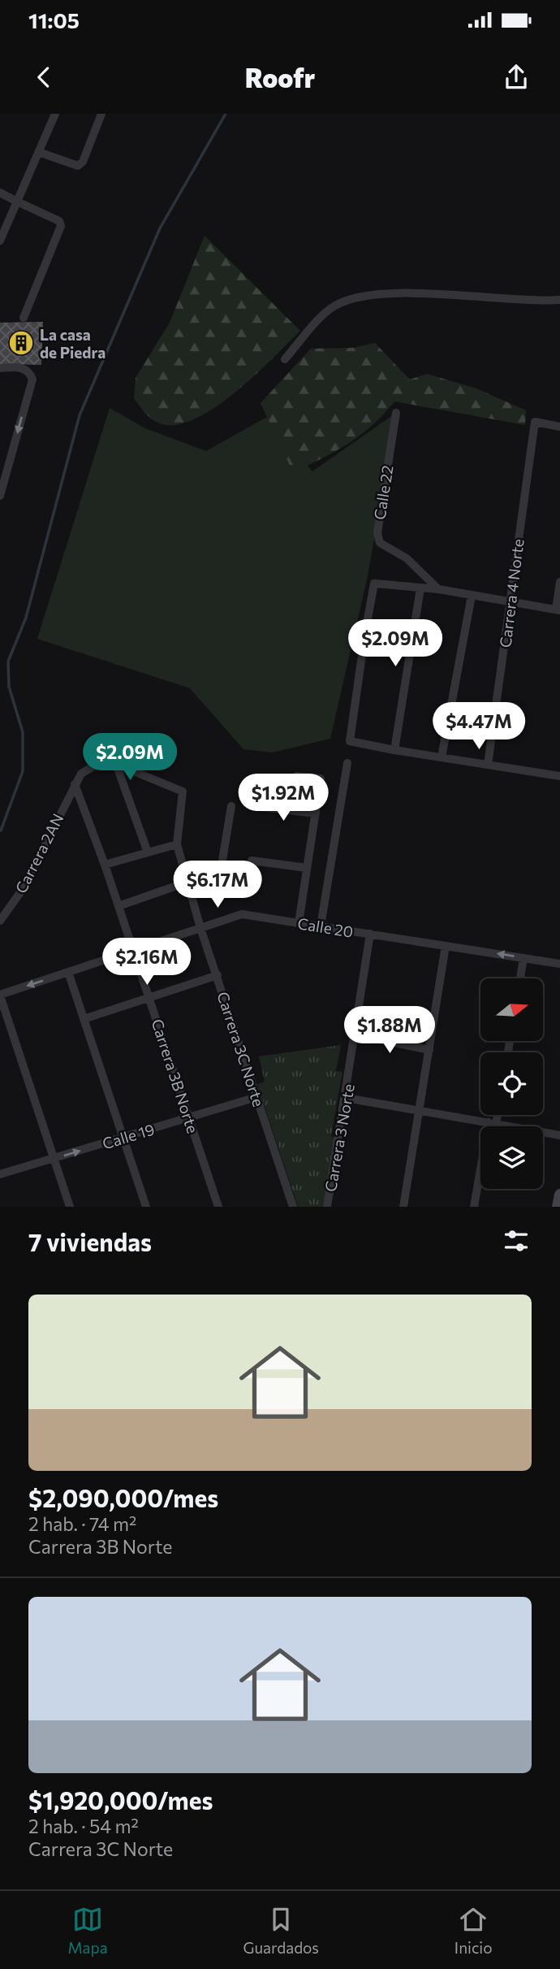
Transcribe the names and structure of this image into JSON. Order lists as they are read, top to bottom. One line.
{"streets":{"street":["Calle 22","Carrera 4 Norte","Carrera 2AN","Calle 20","Carrera 3C Norte","Carrera 3B Norte","Calle 19","Carrera 3 Norte"]},"crossings":[["Carrera 2AN","Carrera 3B Norte"],["Calle 20","Carrera 3C Norte"],["Calle 20","Carrera 3B Norte"],["Calle 20","Carrera 3 Norte"],["Carrera 3C Norte","Calle 19"],["Carrera 3B Norte","Calle 19"]],"places":{"building":["La casa de Piedra"]},"north":"right","page":{"status":"11:05","header":"Roofr","price":["$2.09M","$4.47M","$2.09M","$1.92M","$6.17M","$2.16M","$1.88M"],"heading":"7 viviendas","list":[{"name":"$2,090,000/mes","note":"2 hab. · 74 m² · Carrera 3B Norte"},{"name":"$1,920,000/mes","note":"2 hab. · 54 m² · Carrera 3C Norte"}],"tabs":["Mapa","Guardados","Inicio"]}}
